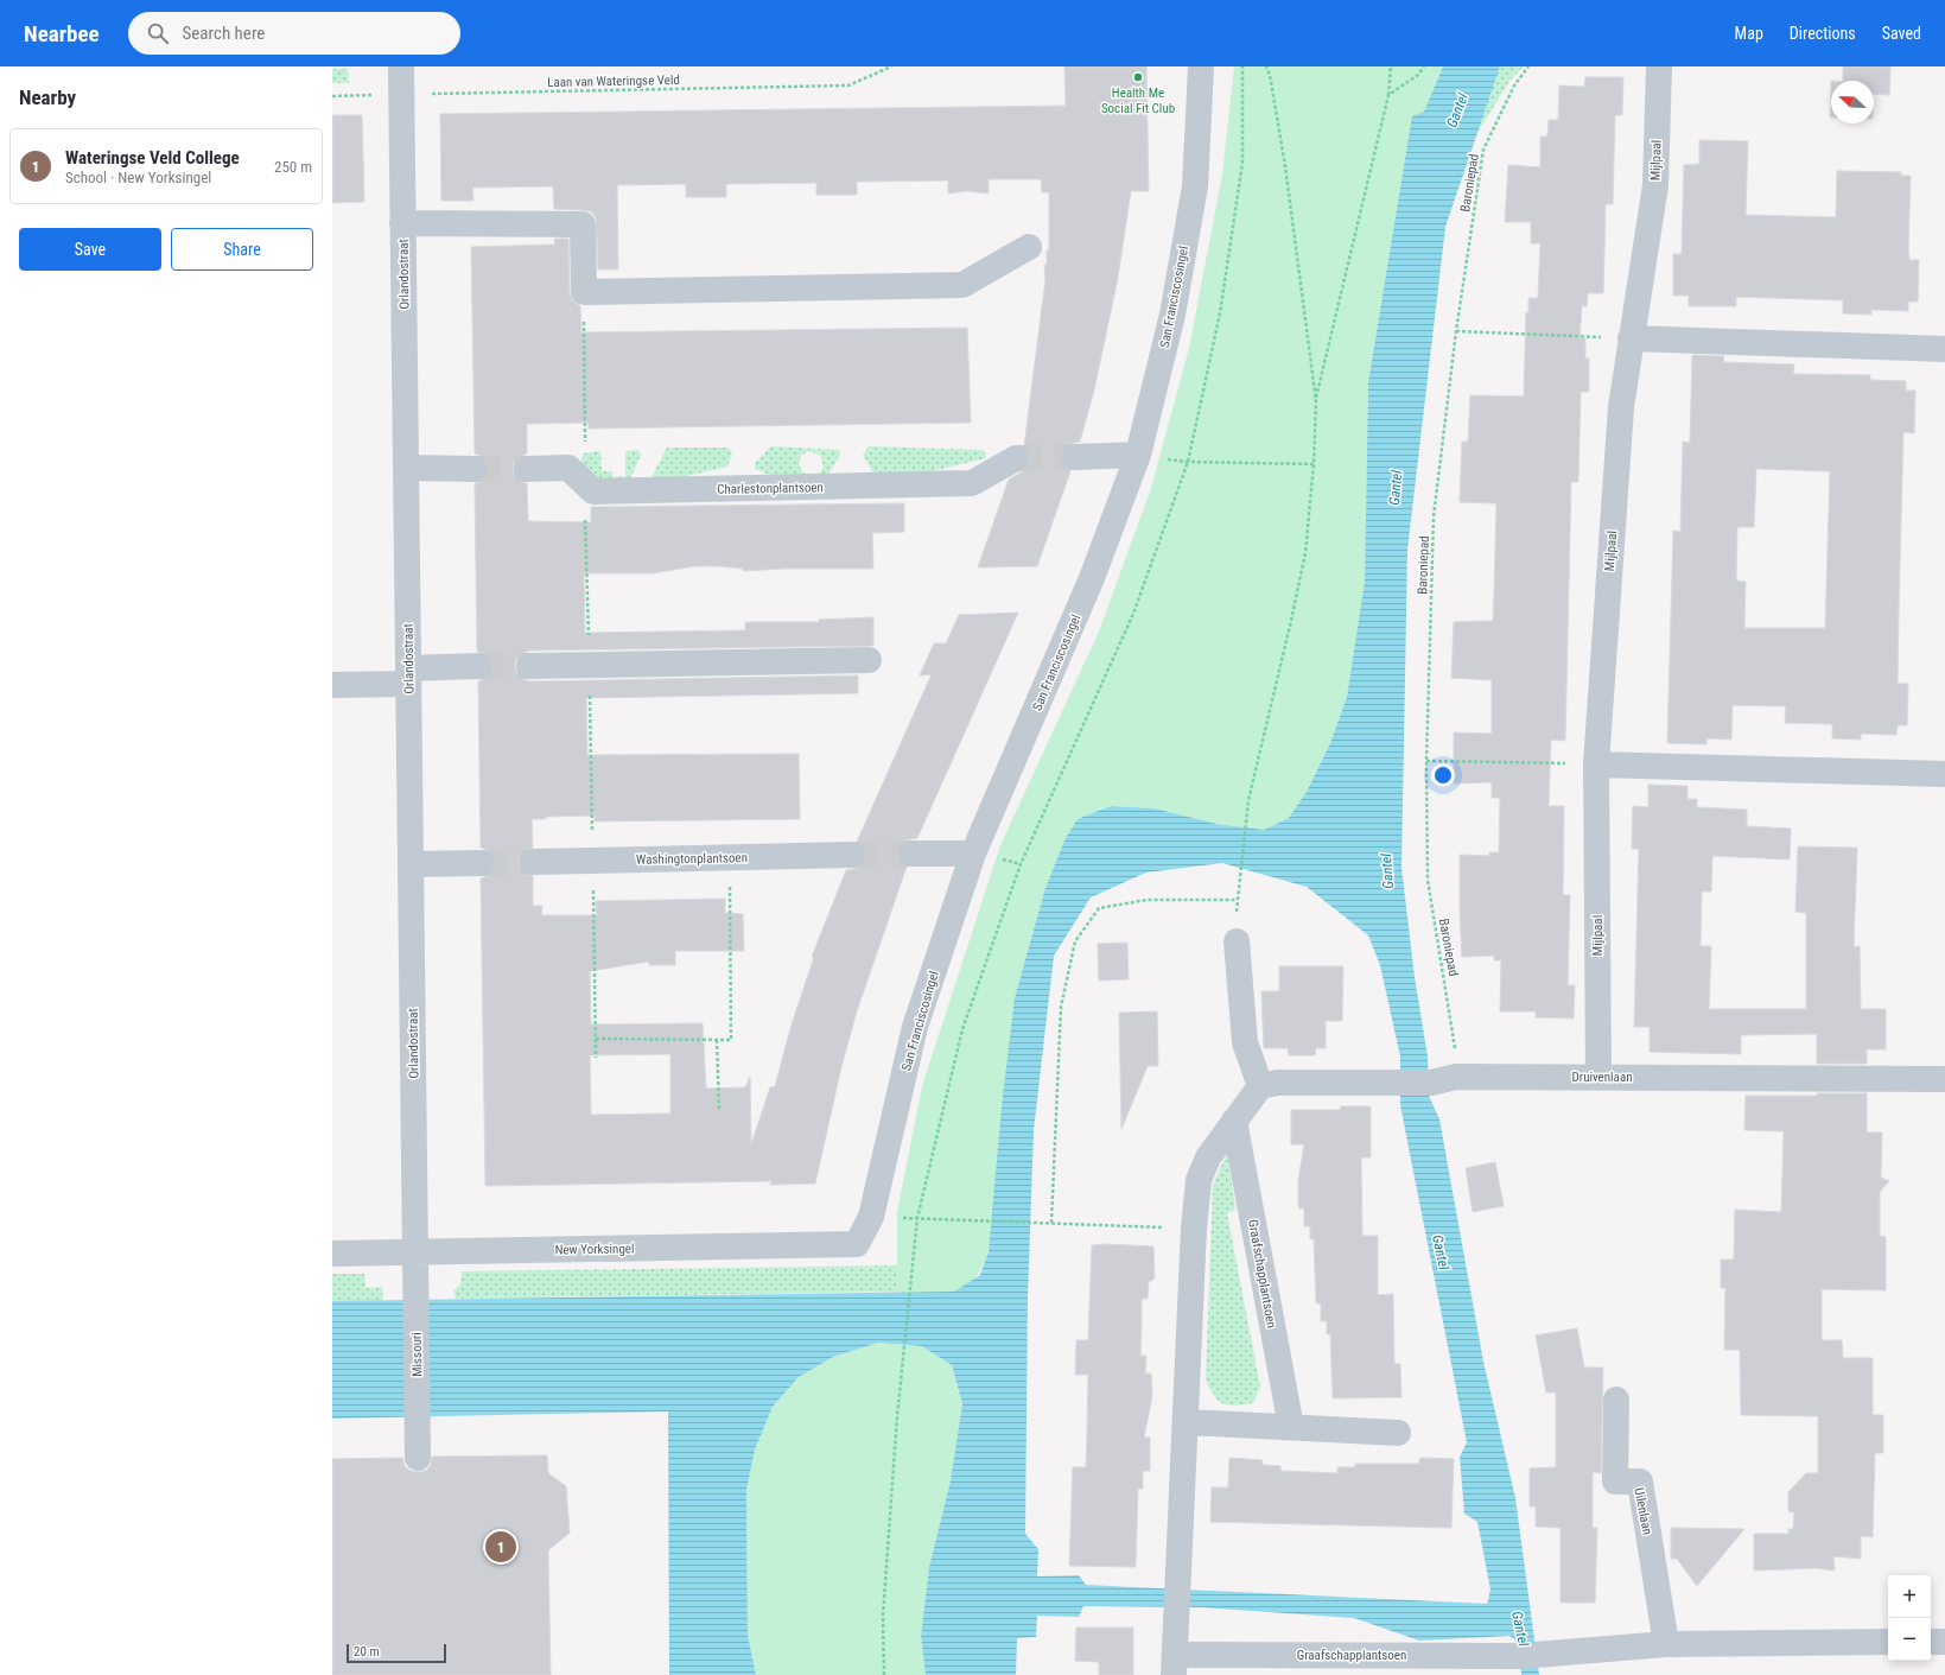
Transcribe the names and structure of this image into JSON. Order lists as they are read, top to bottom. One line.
{"streets":{"street":["Mijlpaal","Orlandostraat","San Franciscosingel","Charlestonplantsoen","Washingtonplantsoen","Druivenlaan","New Yorksingel","Graafschapplantsoen","Missouri","Uilenlaan"],"path":["Laan van Wateringse Veld","Baroniepad"]},"crossings":[["Laan van Wateringse Veld","Orlandostraat"],["Mijlpaal","Druivenlaan"],["Baroniepad","Druivenlaan"],["Orlandostraat","New Yorksingel"],["Orlandostraat","Missouri"],["San Franciscosingel","New Yorksingel"],["Druivenlaan","Graafschapplantsoen"],["New Yorksingel","Missouri"],["Graafschapplantsoen","Uilenlaan"]],"water":["Gantel"],"places":["Health Me Social Fit Club"],"scale_bar":"20 m","north":"top left","page":{"header":"Nearbee","search":"Search here","nav":["Map","Directions","Saved"],"heading":"Nearby","list":[{"mark":"1","name":"Wateringse Veld College","note":"School · New Yorksingel","value":"250 m"}],"buttons":["Save","Share"],"pins":"1","map_buttons":["+","−"],"scale":"20 m"}}
